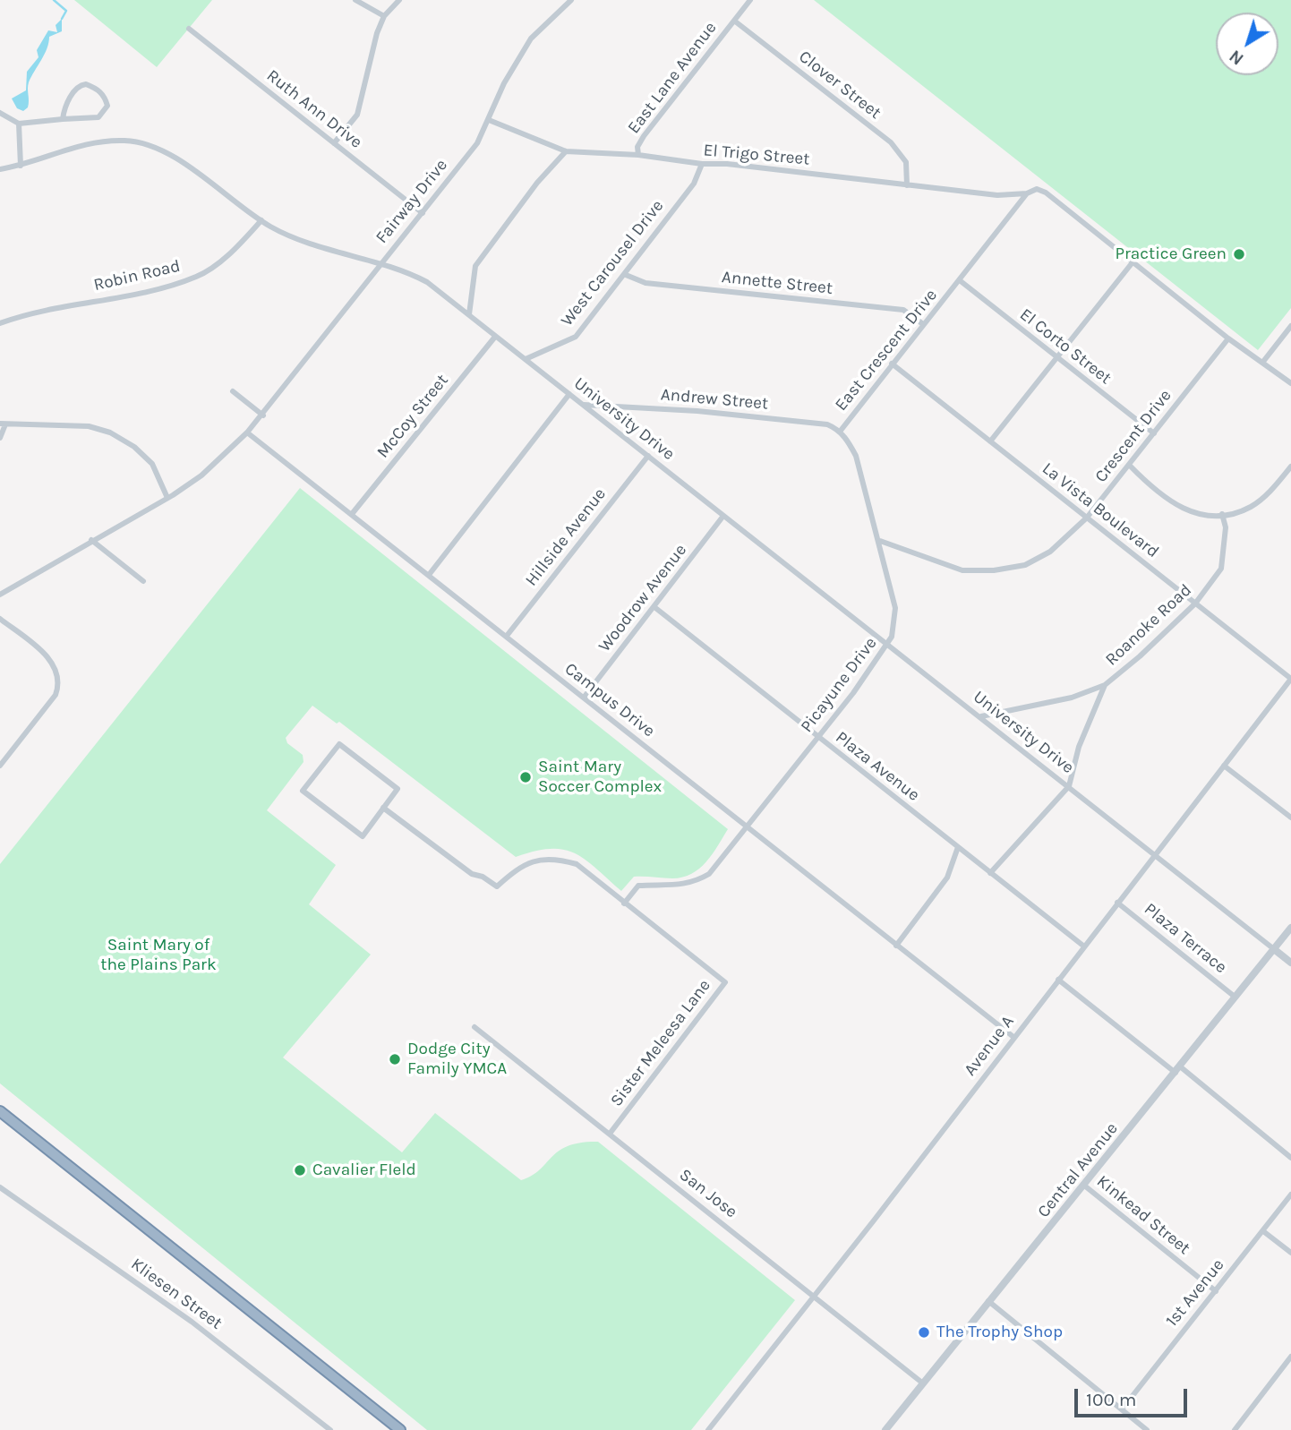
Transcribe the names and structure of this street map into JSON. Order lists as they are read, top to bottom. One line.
{"streets":{"street":["East Lane Avenue","Clover Street","Ruth Ann Drive","El Trigo Street","Fairway Drive","West Carousel Drive","Robin Road","Annette Street","El Corto Street","East Crescent Drive","Andrew Street","McCoy Street","University Drive","Crescent Drive","La Vista Boulevard","Hillside Avenue","Woodrow Avenue","Roanoke Road","Picayune Drive","Campus Drive","Plaza Avenue","Plaza Terrace","Sister Meleesa Lane","Avenue A","Central Avenue","San Jose","Kinkead Street","1st Avenue","Kliesen Street"]},"crossings":[["East Lane Avenue","Clover Street"],["East Lane Avenue","El Trigo Street"],["Clover Street","El Trigo Street"],["Ruth Ann Drive","Fairway Drive"],["El Trigo Street","Fairway Drive"],["El Trigo Street","West Carousel Drive"],["El Trigo Street","East Crescent Drive"],["El Trigo Street","Crescent Drive"],["Fairway Drive","University Drive"],["Fairway Drive","Campus Drive"],["West Carousel Drive","Annette Street"],["West Carousel Drive","University Drive"],["Robin Road","University Drive"],["Annette Street","East Crescent Drive"],["El Corto Street","East Crescent Drive"],["El Corto Street","Crescent Drive"],["East Crescent Drive","Andrew Street"],["East Crescent Drive","Crescent Drive"],["East Crescent Drive","La Vista Boulevard"],["East Crescent Drive","Picayune Drive"],["Andrew Street","University Drive"],["McCoy Street","University Drive"],["McCoy Street","Campus Drive"],["University Drive","Hillside Avenue"],["University Drive","Woodrow Avenue"],["University Drive","Roanoke Road"],["University Drive","Picayune Drive"],["University Drive","Avenue A"],["University Drive","Central Avenue"],["Crescent Drive","La Vista Boulevard"],["Crescent Drive","Picayune Drive"],["La Vista Boulevard","Roanoke Road"],["La Vista Boulevard","Avenue A"],["Hillside Avenue","Campus Drive"],["Woodrow Avenue","Campus Drive"],["Woodrow Avenue","Plaza Avenue"],["Roanoke Road","Plaza Avenue"],["Picayune Drive","Campus Drive"],["Picayune Drive","Plaza Avenue"],["Campus Drive","Avenue A"],["Plaza Avenue","Avenue A"],["Plaza Terrace","Avenue A"],["Plaza Terrace","Central Avenue"],["Sister Meleesa Lane","San Jose"],["Avenue A","San Jose"],["Central Avenue","San Jose"],["Central Avenue","Kinkead Street"],["Kinkead Street","1st Avenue"]],"parks":["Saint Mary of the Plains Park"],"places":["Practice Green","Saint Mary Soccer Complex","Dodge City Family YMCA","Cavalier FIeld","The Trophy Shop"],"scale_bar":"100 m","north":"bottom left"}
